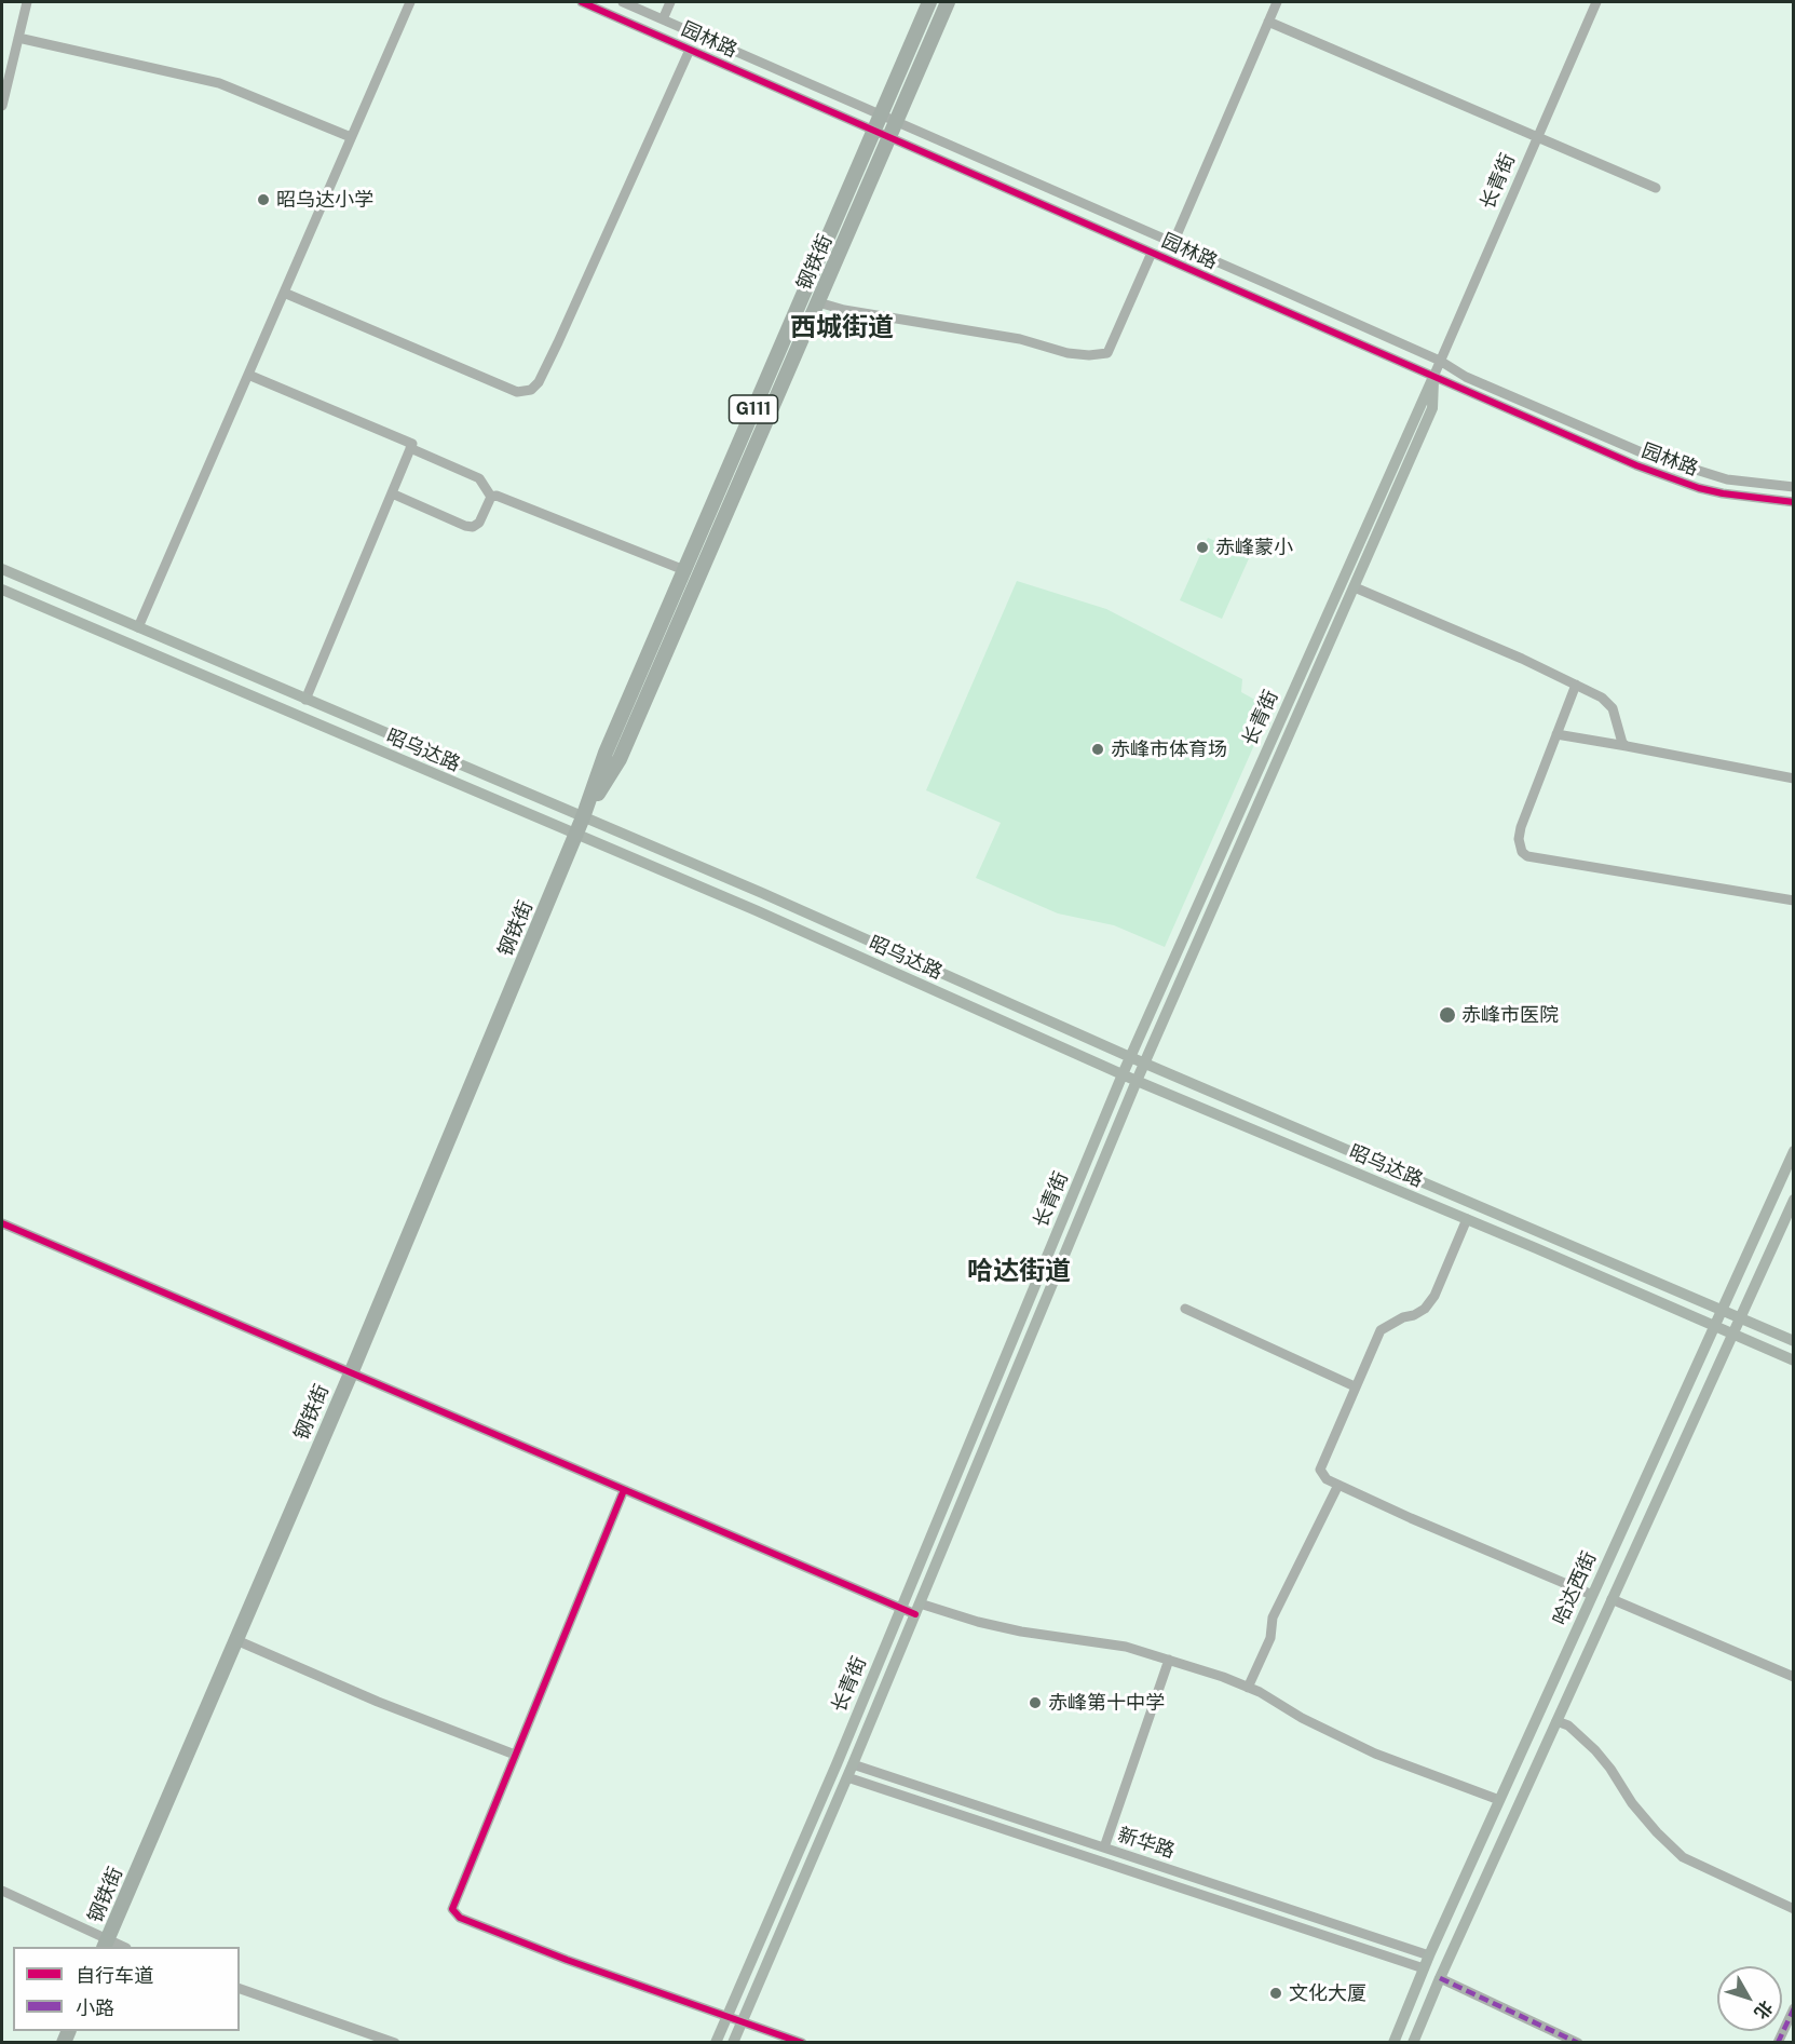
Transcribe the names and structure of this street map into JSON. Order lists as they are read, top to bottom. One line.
{"streets":{"highway":["钢铁街","G111"],"main road":["长青街","昭乌达路","哈达西街"],"street":["园林路","新华路"]},"crossings":[["园林路","长青街"],["园林路","钢铁街"],["长青街","昭乌达路"],["长青街","新华路"],["钢铁街","昭乌达路"],["昭乌达路","哈达西街"],["哈达西街","新华路"]],"districts":["西城街道","哈达街道"],"places":["昭乌达小学","赤峰蒙小","赤峰市体育场","赤峰市医院","赤峰第十中学","文化大厦"],"legend":["自行车道","小路"],"north":"bottom right"}
